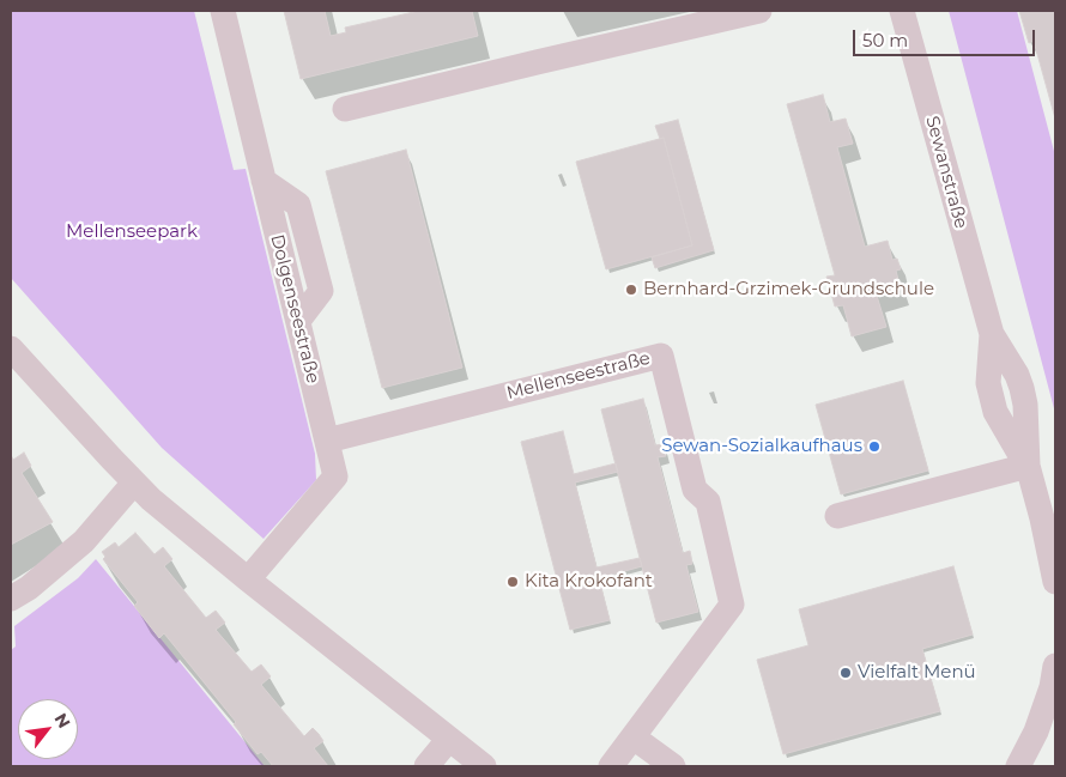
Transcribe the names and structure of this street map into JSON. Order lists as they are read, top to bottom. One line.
{"streets":{"street":["Sewanstraße","Dolgenseestraße","Mellenseestraße"]},"crossings":[["Dolgenseestraße","Mellenseestraße"]],"parks":["Mellenseepark"],"places":["Bernhard-Grzimek-Grundschule","Sewan-Sozialkaufhaus","Kita Krokofant","Vielfalt Menü"],"scale_bar":"50 m","north":"top right"}
